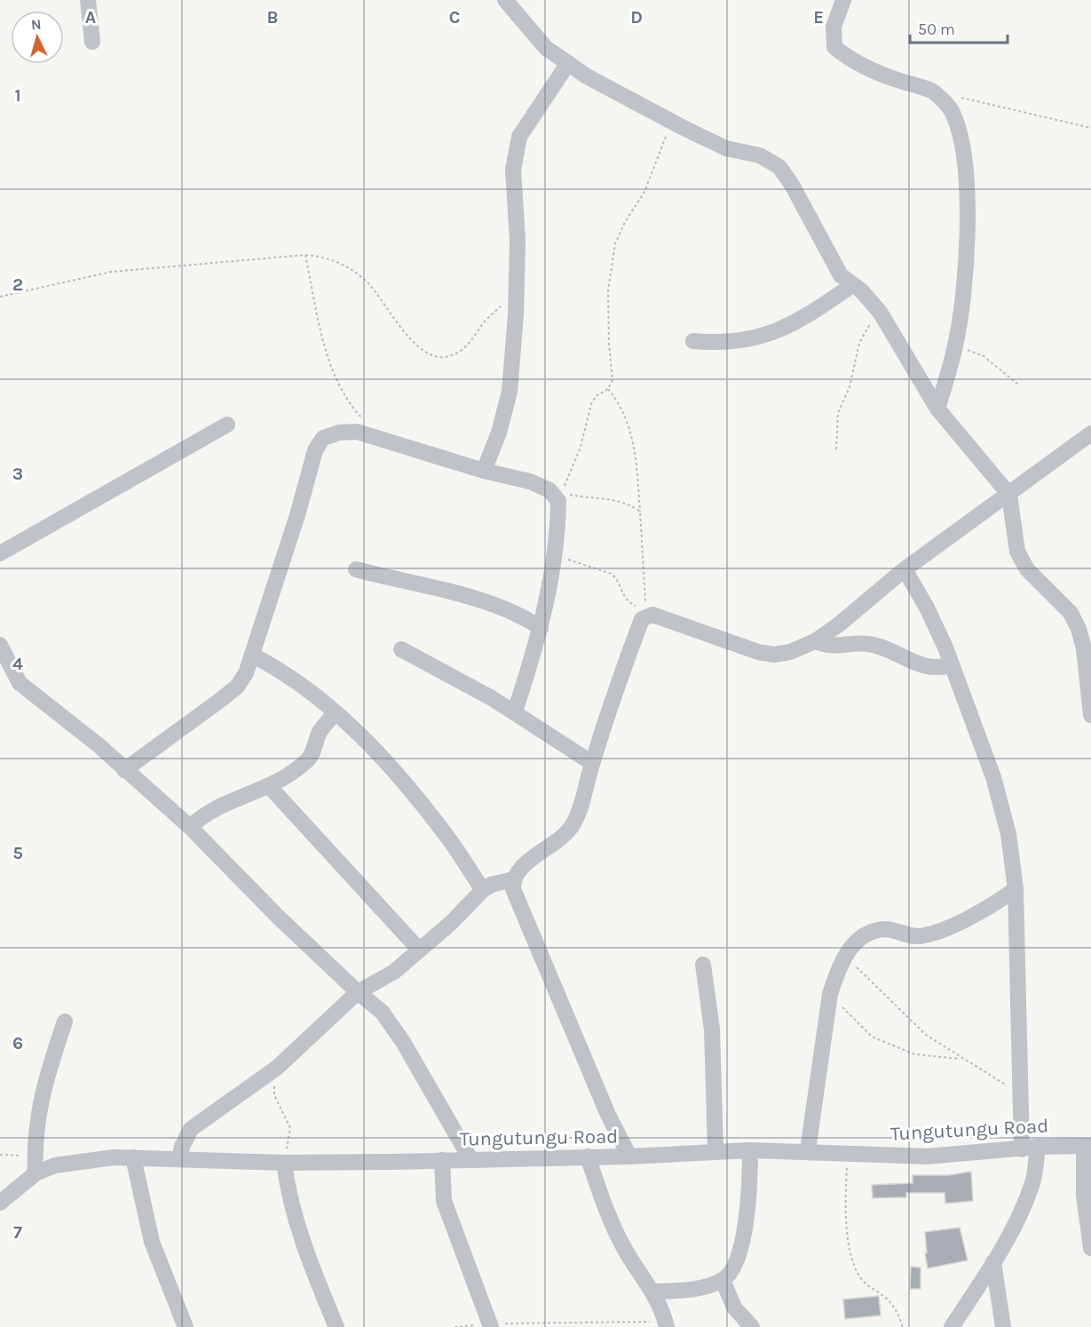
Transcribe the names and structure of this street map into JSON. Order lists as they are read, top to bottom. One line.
{"streets":{"street":["Tungutungu Road"]},"scale_bar":"50 m","north":"top","grid":{"columns":["A","B","C","D","E"],"rows":["1","2","3","4","5","6","7"]}}
